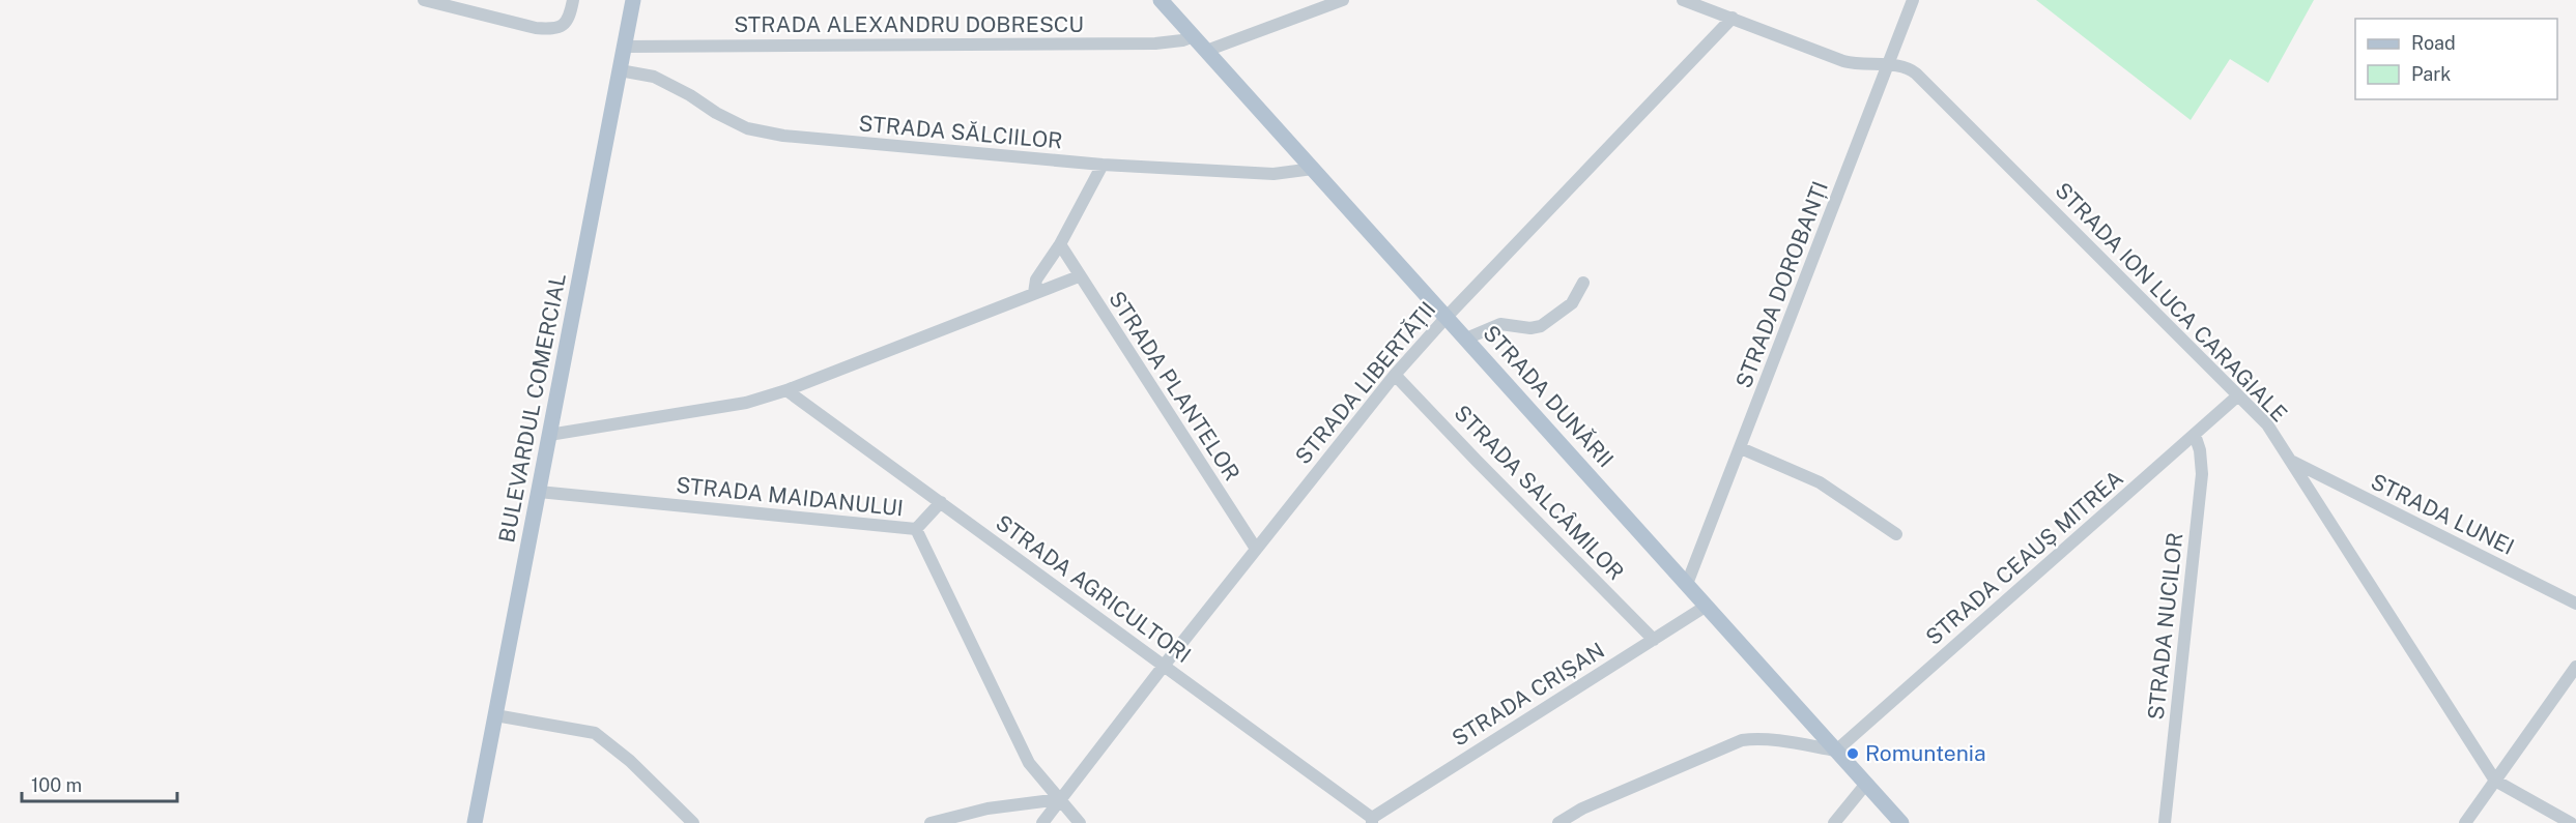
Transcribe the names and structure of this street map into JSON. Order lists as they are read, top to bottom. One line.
{"streets":{"main road":["STRADA DUNĂRII","BULEVARDUL COMERCIAL"],"street":["STRADA ALEXANDRU DOBRESCU","STRADA SĂLCIILOR","STRADA DOROBANȚI","STRADA ION LUCA CARAGIALE","STRADA LIBERTĂȚII","STRADA PLANTELOR","STRADA SALCÂMILOR","STRADA MAIDANULUI","STRADA LUNEI","STRADA CEAUȘ MITREA","STRADA AGRICULTORI","STRADA NUCILOR","STRADA CRIȘAN"]},"crossings":[["STRADA ALEXANDRU DOBRESCU","STRADA DUNĂRII"],["STRADA ALEXANDRU DOBRESCU","BULEVARDUL COMERCIAL"],["STRADA SĂLCIILOR","STRADA DUNĂRII"],["STRADA SĂLCIILOR","BULEVARDUL COMERCIAL"],["STRADA DOROBANȚI","STRADA ION LUCA CARAGIALE"],["STRADA DOROBANȚI","STRADA DUNĂRII"],["STRADA ION LUCA CARAGIALE","STRADA LIBERTĂȚII"],["STRADA ION LUCA CARAGIALE","STRADA LUNEI"],["STRADA ION LUCA CARAGIALE","STRADA CEAUȘ MITREA"],["STRADA LIBERTĂȚII","STRADA PLANTELOR"],["STRADA LIBERTĂȚII","STRADA DUNĂRII"],["STRADA LIBERTĂȚII","STRADA SALCÂMILOR"],["STRADA LIBERTĂȚII","STRADA MAIDANULUI"],["STRADA LIBERTĂȚII","STRADA AGRICULTORI"],["STRADA DUNĂRII","STRADA CEAUȘ MITREA"],["STRADA DUNĂRII","STRADA CRIȘAN"],["BULEVARDUL COMERCIAL","STRADA MAIDANULUI"],["STRADA SALCÂMILOR","STRADA CRIȘAN"],["STRADA CEAUȘ MITREA","STRADA NUCILOR"],["STRADA AGRICULTORI","STRADA CRIȘAN"]],"places":["Romuntenia"],"legend":["Road","Park"],"scale_bar":"100 m"}
